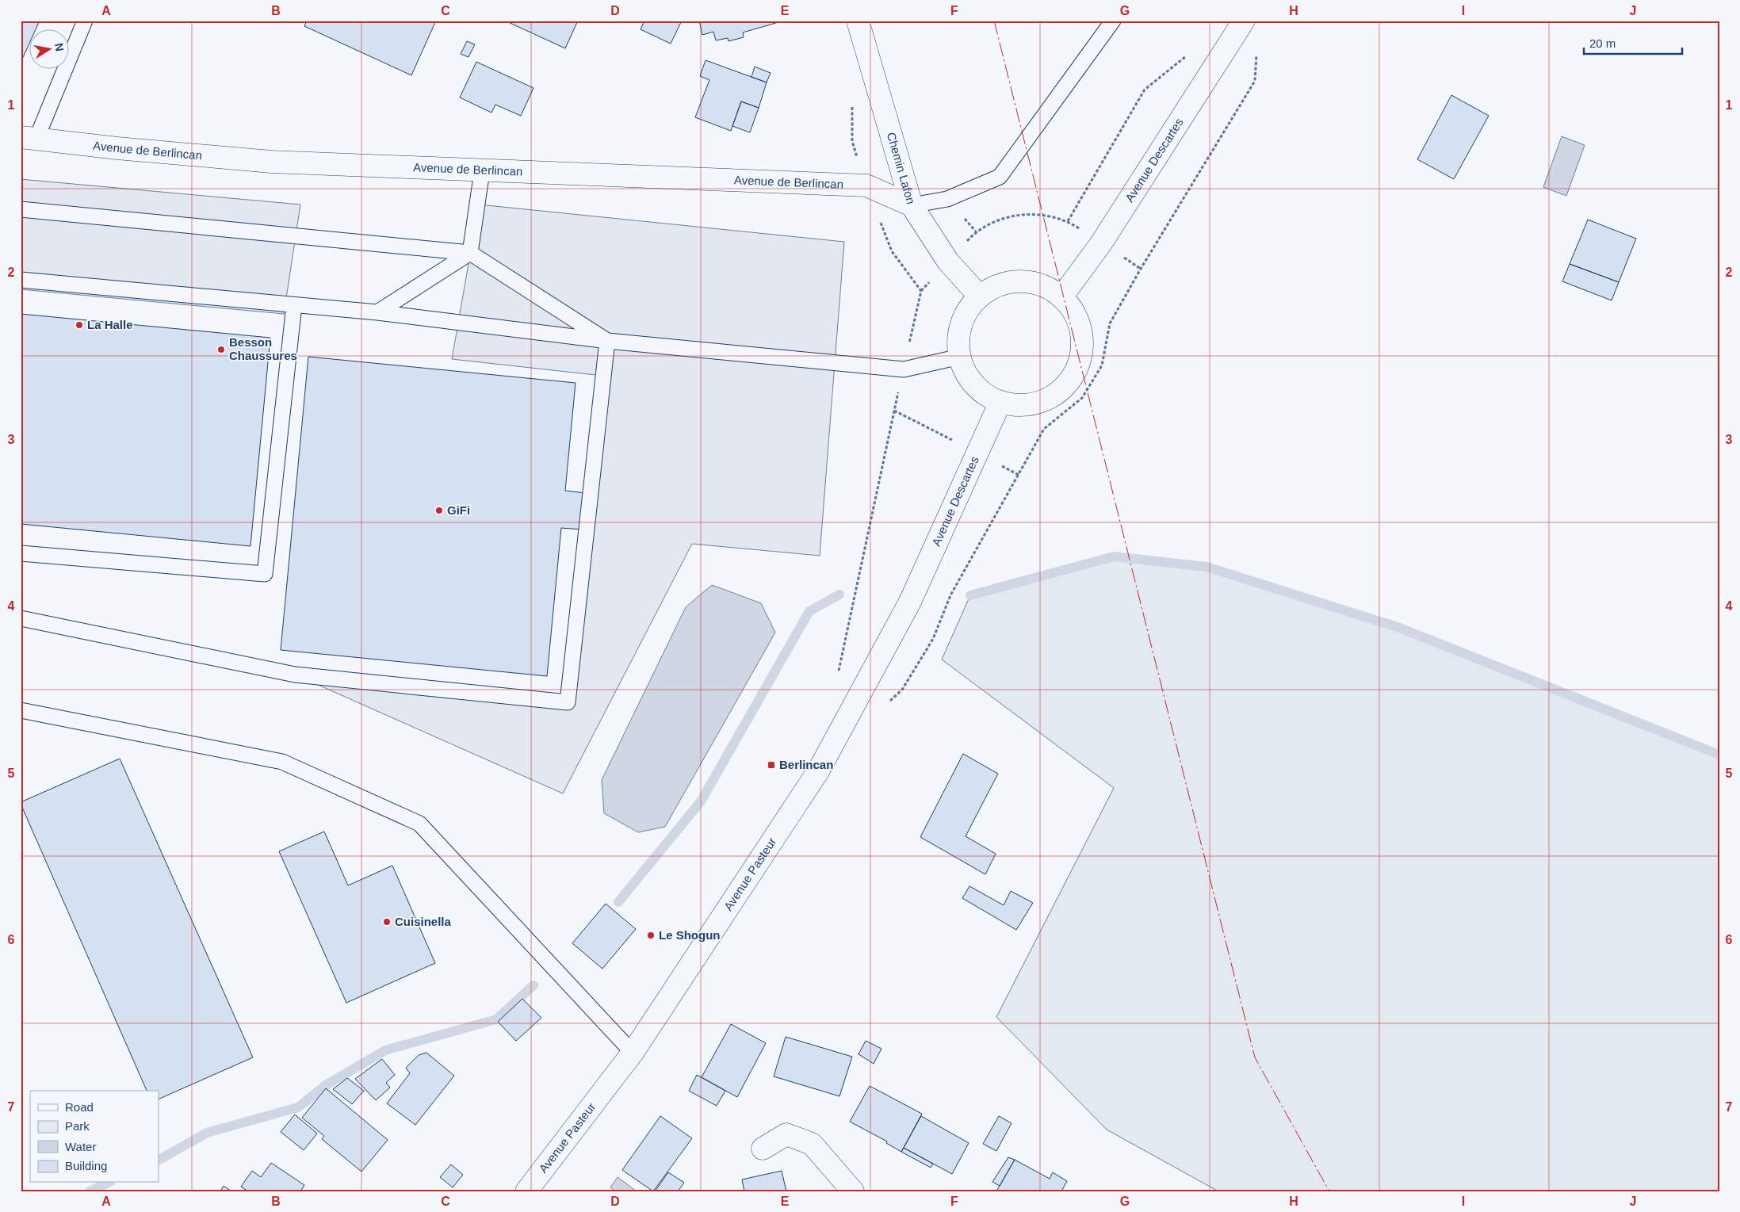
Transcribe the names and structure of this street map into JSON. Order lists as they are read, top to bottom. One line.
{"streets":{"main road":["Avenue de Berlincan","Avenue Descartes","Chemin Lafon","Avenue Pasteur"]},"crossings":[["Avenue de Berlincan","Chemin Lafon"],["Avenue Descartes","Chemin Lafon"],["Avenue Descartes","Avenue Pasteur"]],"places":{"other":["La Halle","Besson Chaussures","GiFi","Cuisinella","Le Shogun"],"transit":["Berlincan"]},"legend":["Road","Park","Water","Building"],"scale_bar":"20 m","north":"right","grid":{"columns":["A","B","C","D","E","F","G","H","I","J"],"rows":["1","2","3","4","5","6","7"]}}
